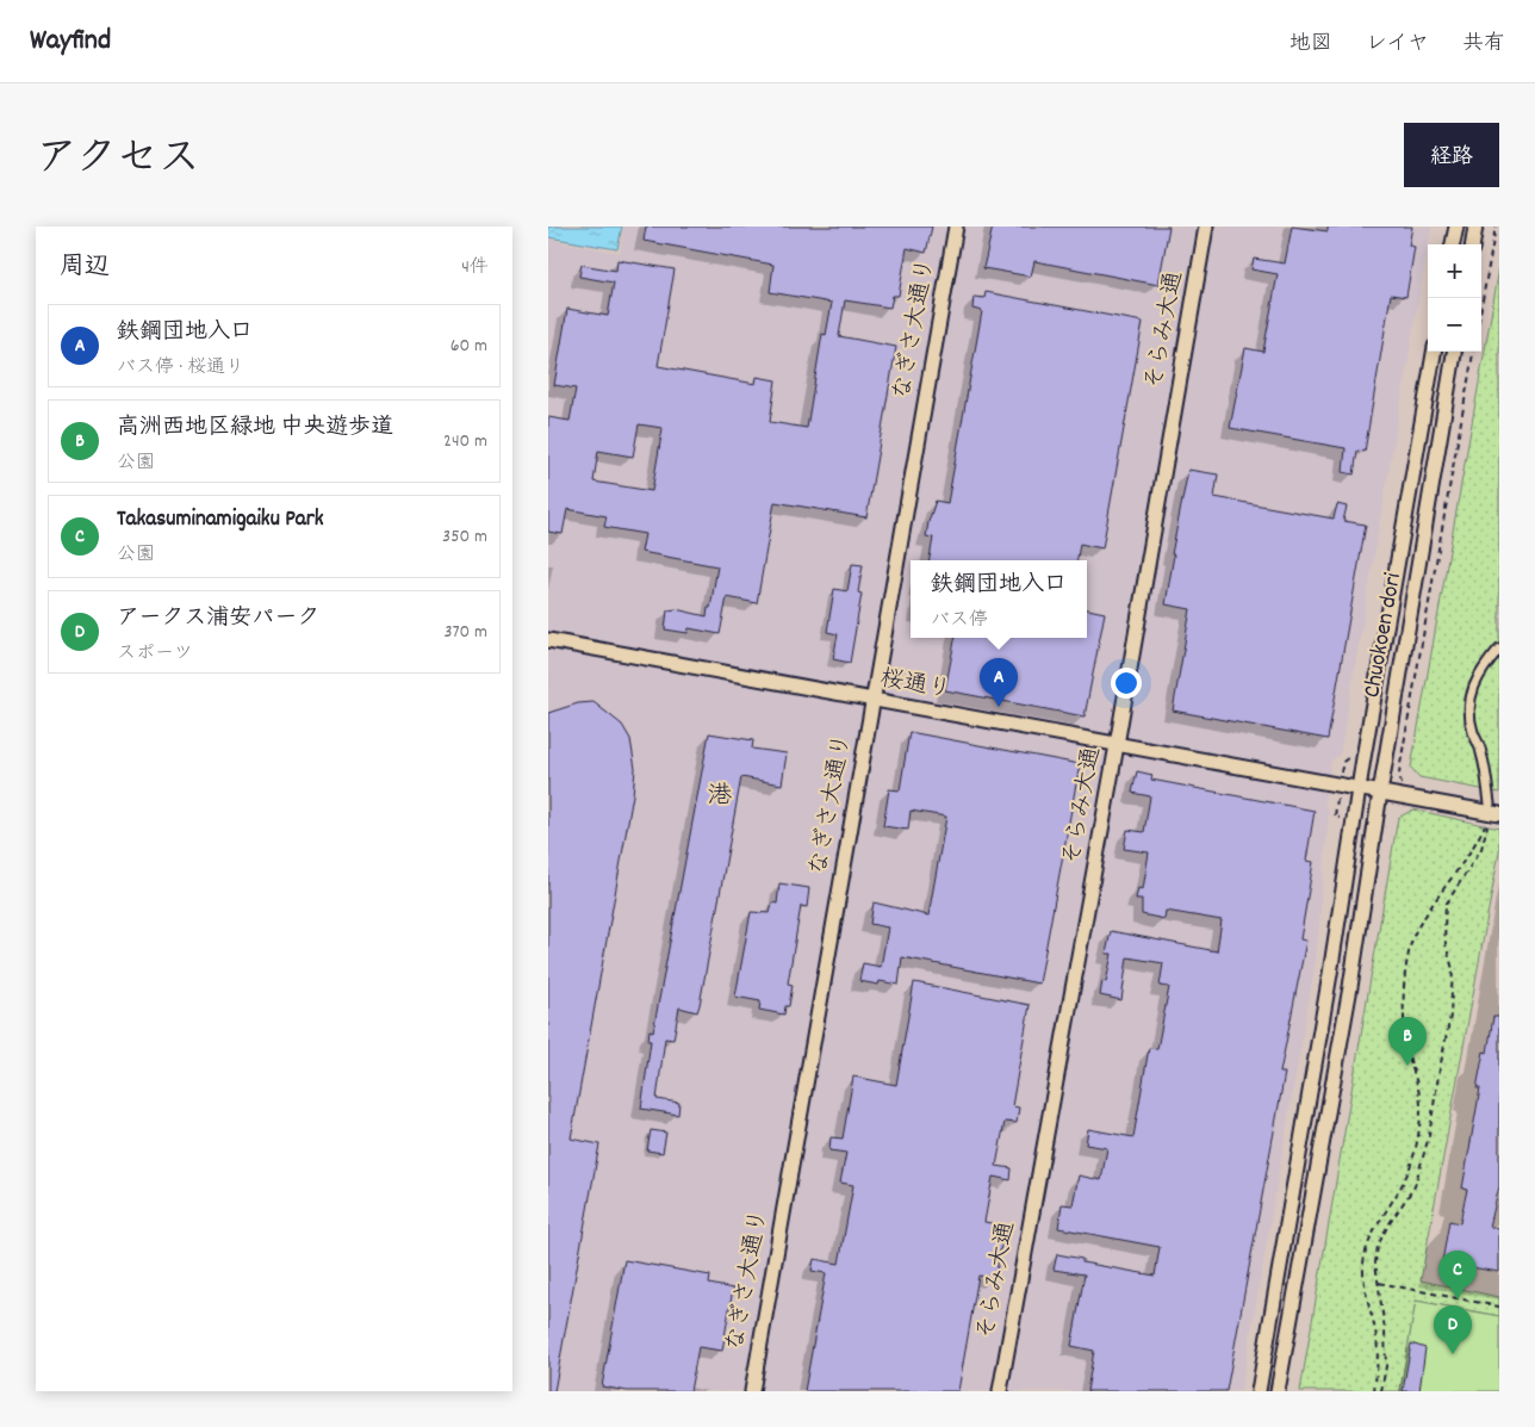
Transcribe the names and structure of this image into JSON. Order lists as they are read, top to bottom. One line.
{"streets":{"street":["なぎさ大通り","そらみ大通","Chuokoen dori","桜通り"]},"crossings":[["なぎさ大通り","桜通り"],["そらみ大通","桜通り"],["Chuokoen dori","桜通り"]],"districts":["港"],"page":{"header":"Wayfind","nav":["地図","レイヤ","共有"],"title":"アクセス","buttons":"経路","heading":["周辺","4件"],"map_buttons":["+","−"],"list":[{"mark":"A","name":"鉄鋼団地入口","note":"バス停 · 桜通り","value":"60 m"},{"mark":"B","name":"高洲西地区緑地 中央遊歩道","note":"公園","value":"240 m"},{"mark":"C","name":"Takasuminamigaiku Park","note":"公園","value":"350 m"},{"mark":"D","name":"アークス浦安パーク","note":"スポーツ","value":"370 m"}],"popup":["鉄鋼団地入口","バス停"],"pins":["A","B","C","D"]}}
